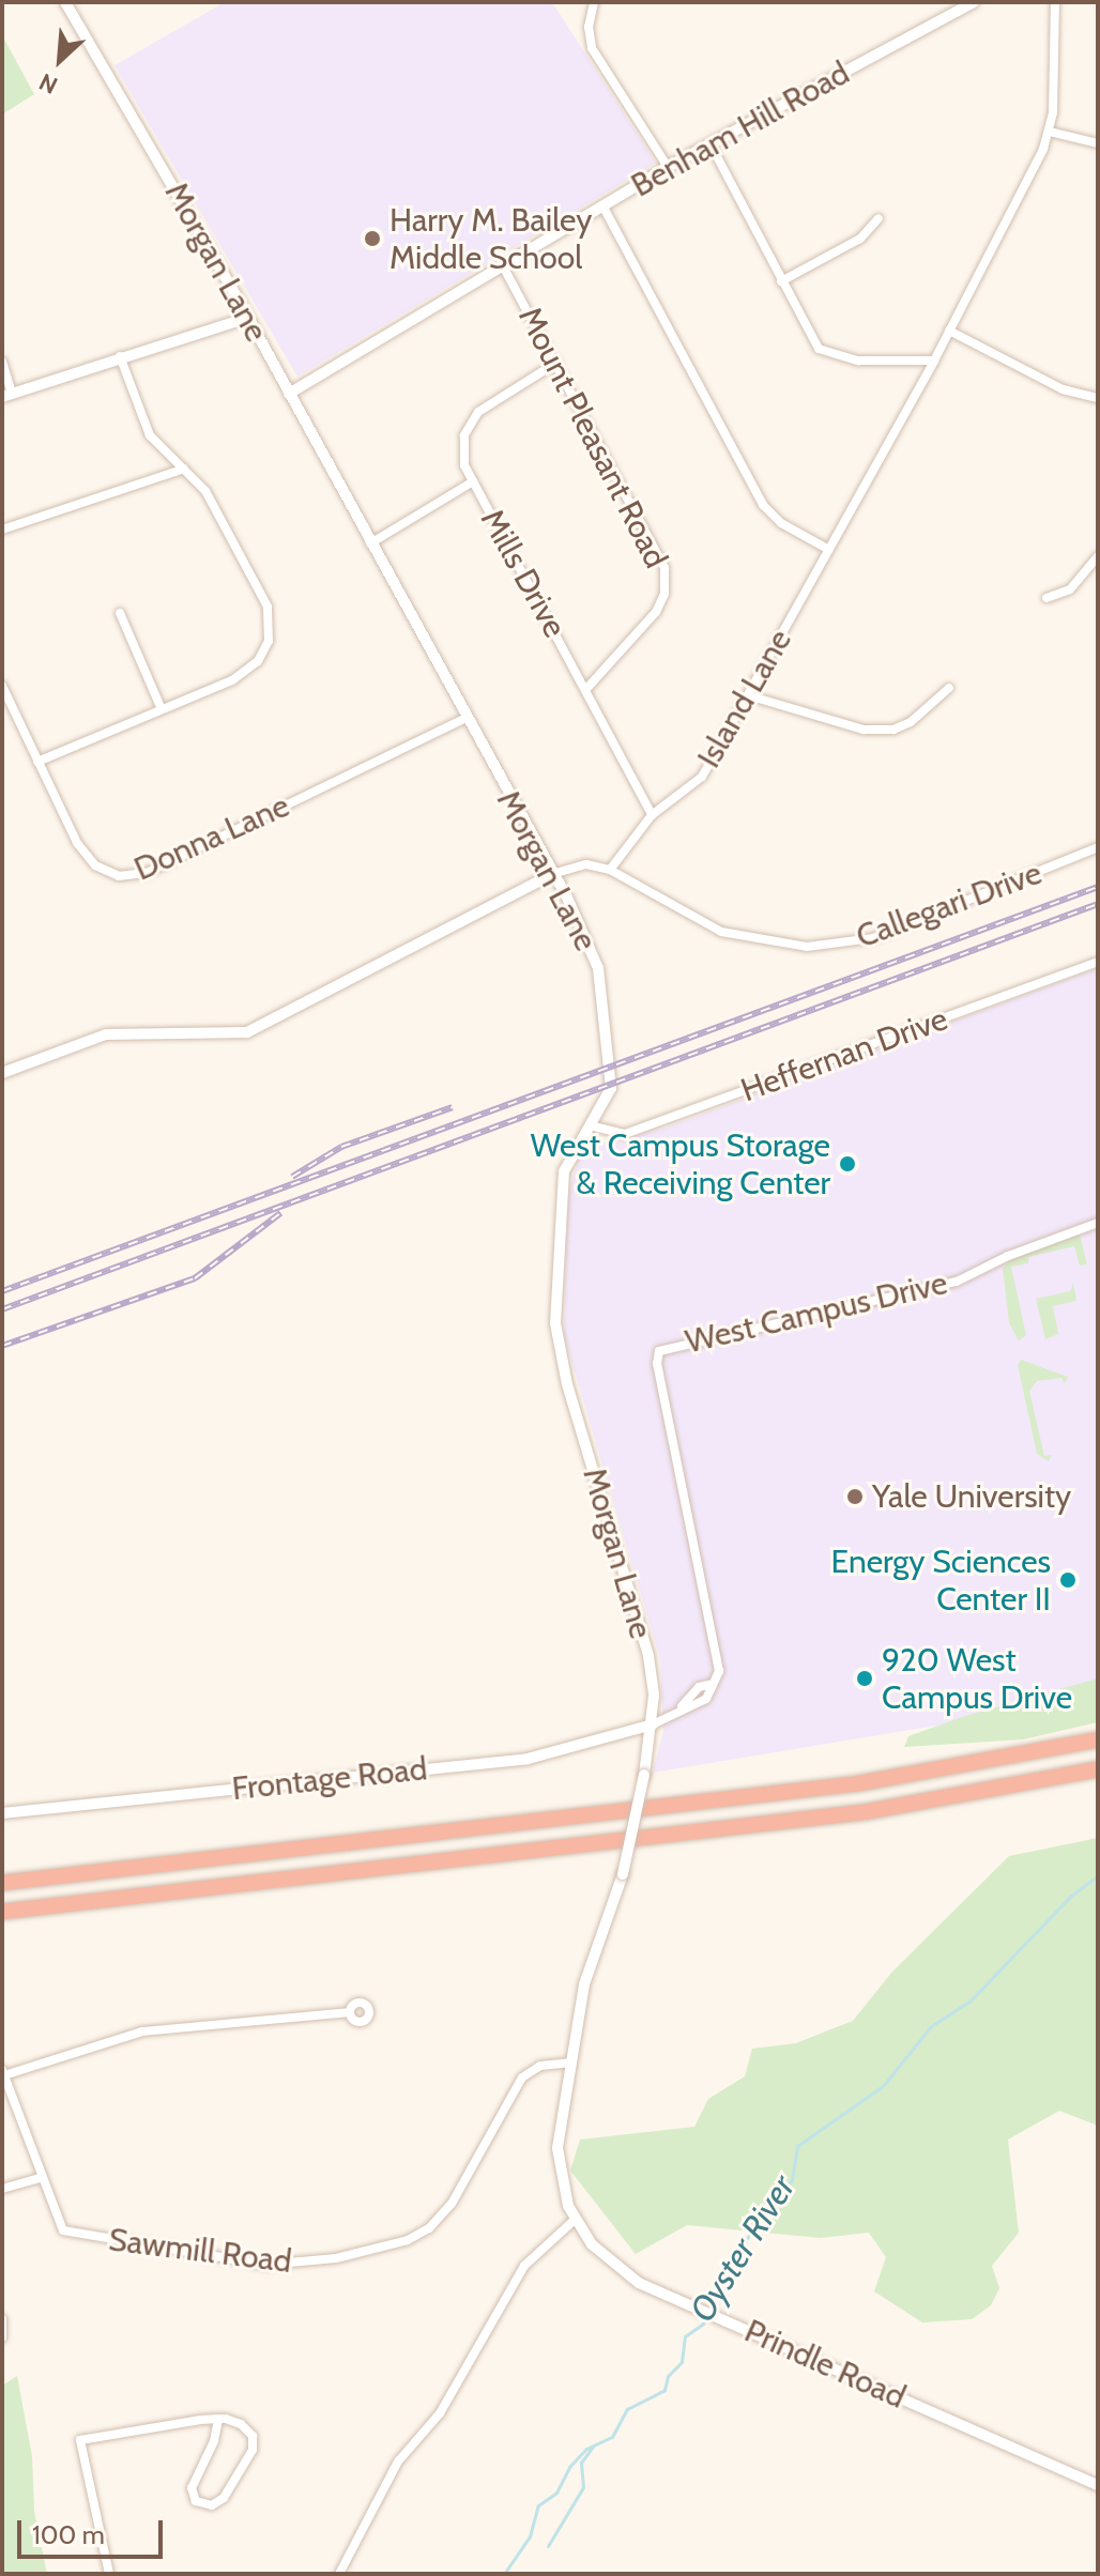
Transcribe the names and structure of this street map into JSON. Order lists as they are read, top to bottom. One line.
{"streets":{"street":["Benham Hill Road","Morgan Lane","Mount Pleasant Road","Mills Drive","Island Lane","Donna Lane","Callegari Drive","Heffernan Drive","West Campus Drive","Frontage Road","Sawmill Road","Prindle Road"]},"crossings":[["Benham Hill Road","Morgan Lane"],["Benham Hill Road","Mount Pleasant Road"],["Morgan Lane","Donna Lane"],["Morgan Lane","Heffernan Drive"],["Morgan Lane","West Campus Drive"],["Morgan Lane","Frontage Road"],["Morgan Lane","Sawmill Road"],["Morgan Lane","Prindle Road"],["Mount Pleasant Road","Mills Drive"],["Mills Drive","Island Lane"],["Island Lane","Callegari Drive"],["West Campus Drive","Frontage Road"]],"water":["Oyster River"],"places":["Harry M. Bailey Middle School","West Campus Storage & Receiving Center","Yale University","Energy Sciences Center II","920 West Campus Drive"],"scale_bar":"100 m","north":"bottom left"}
